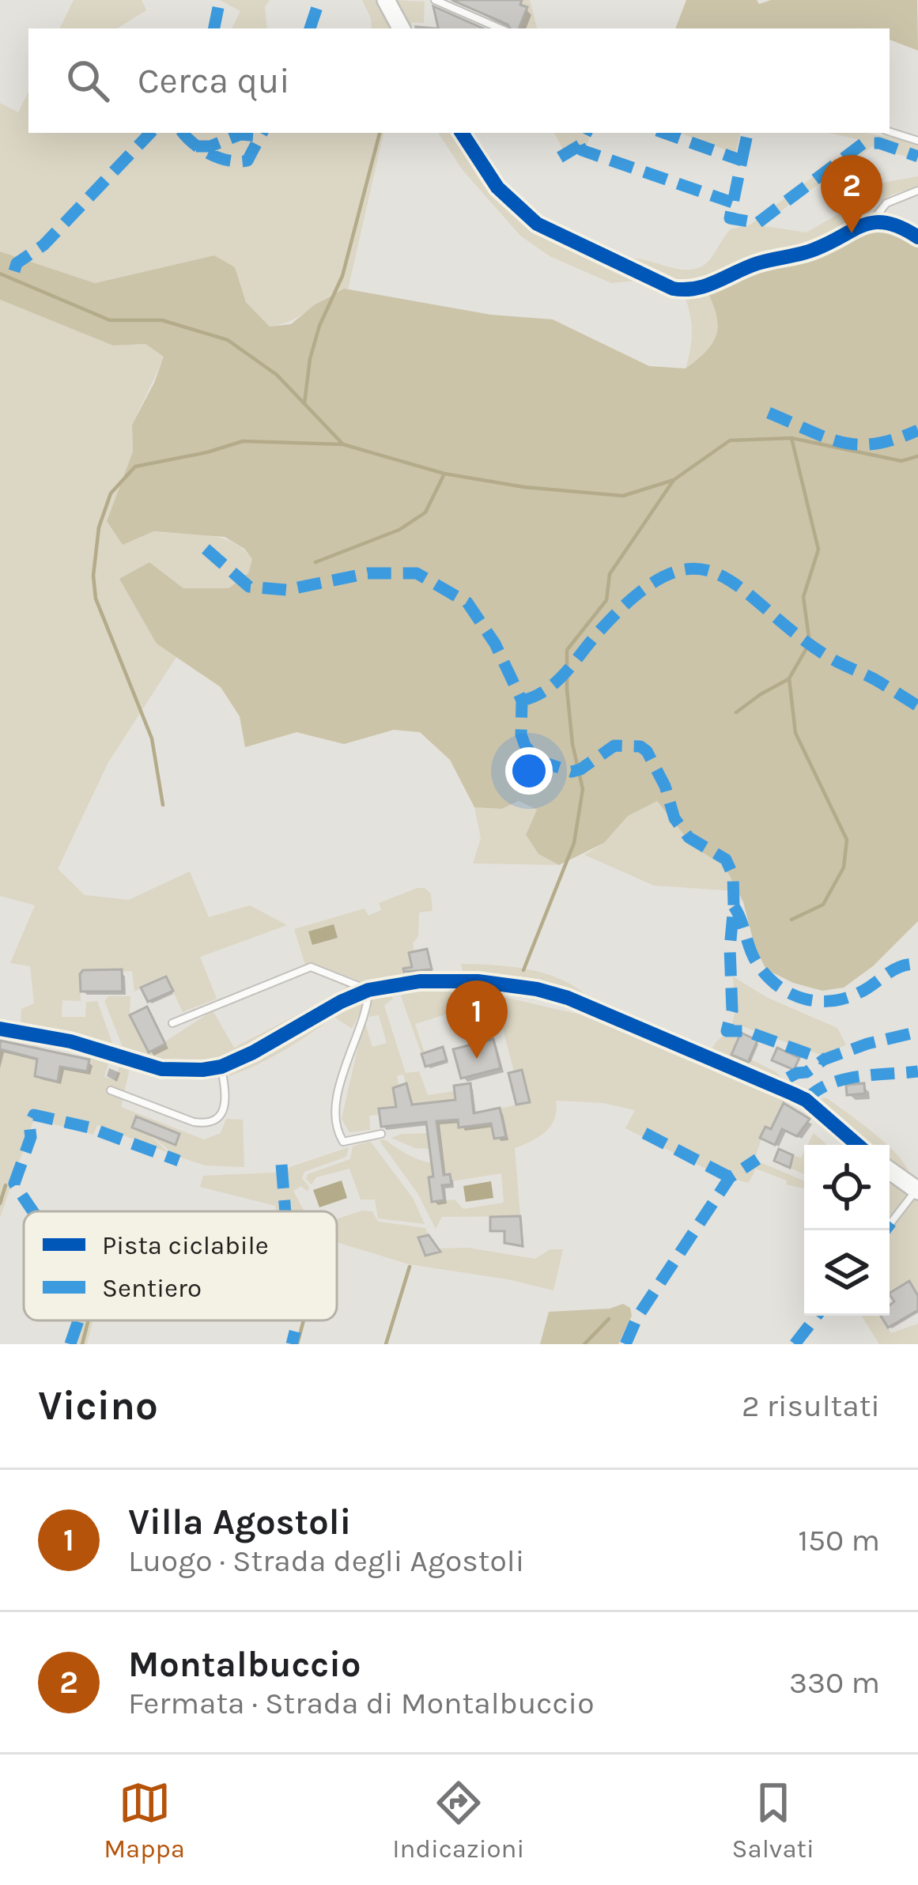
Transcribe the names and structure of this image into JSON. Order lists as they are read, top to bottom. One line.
{"legend":["Pista ciclabile","Sentiero"],"page":{"search":"Cerca qui","pins":["2","1"],"heading":["Vicino","2 risultati"],"list":[{"mark":"1","name":"Villa Agostoli","note":"Luogo · Strada degli Agostoli","value":"150 m"},{"mark":"2","name":"Montalbuccio","note":"Fermata · Strada di Montalbuccio","value":"330 m"}],"nav":["Mappa","Indicazioni","Salvati"]}}
